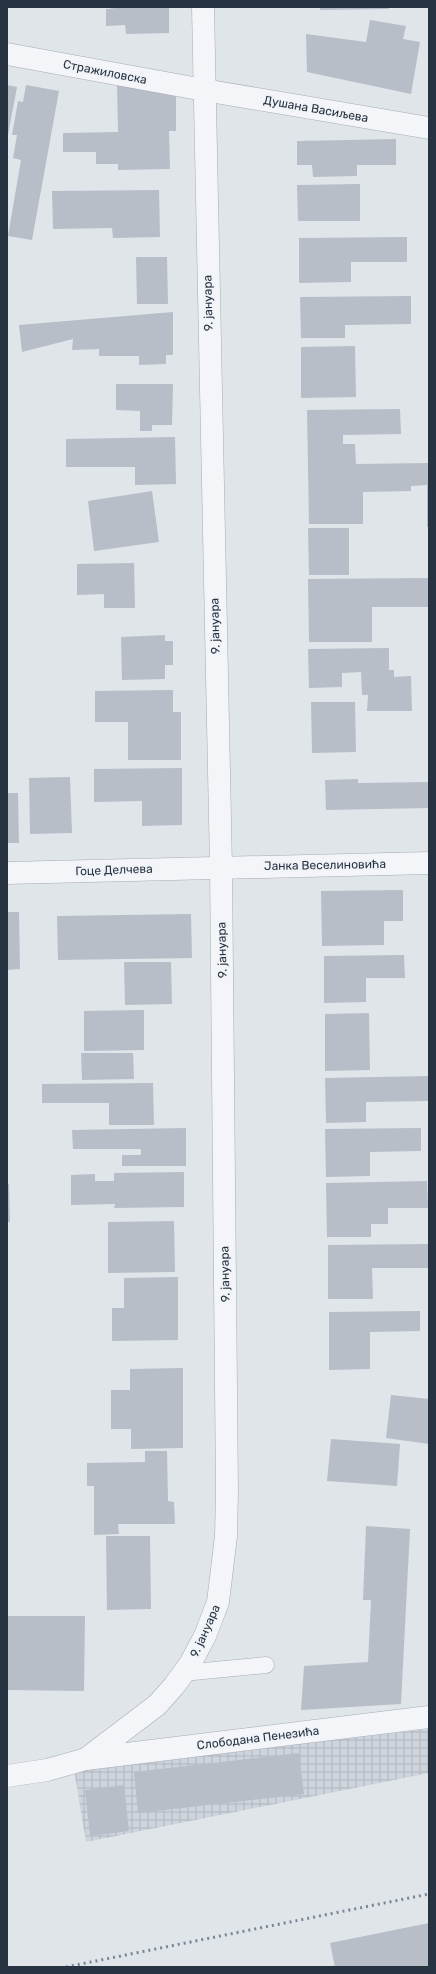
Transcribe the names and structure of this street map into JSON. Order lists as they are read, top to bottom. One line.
{"streets":{"street":["Стражиловска","Душана Васиљева","9. јануара","Јанка Веселиновића","Гоце Делчева","Слободана Пенезића"]},"crossings":[["Стражиловска","Душана Васиљева"],["Стражиловска","9. јануара"],["Душана Васиљева","9. јануара"],["9. јануара","Јанка Веселиновића"],["9. јануара","Гоце Делчева"],["9. јануара","Слободана Пенезића"],["Јанка Веселиновића","Гоце Делчева"]]}
